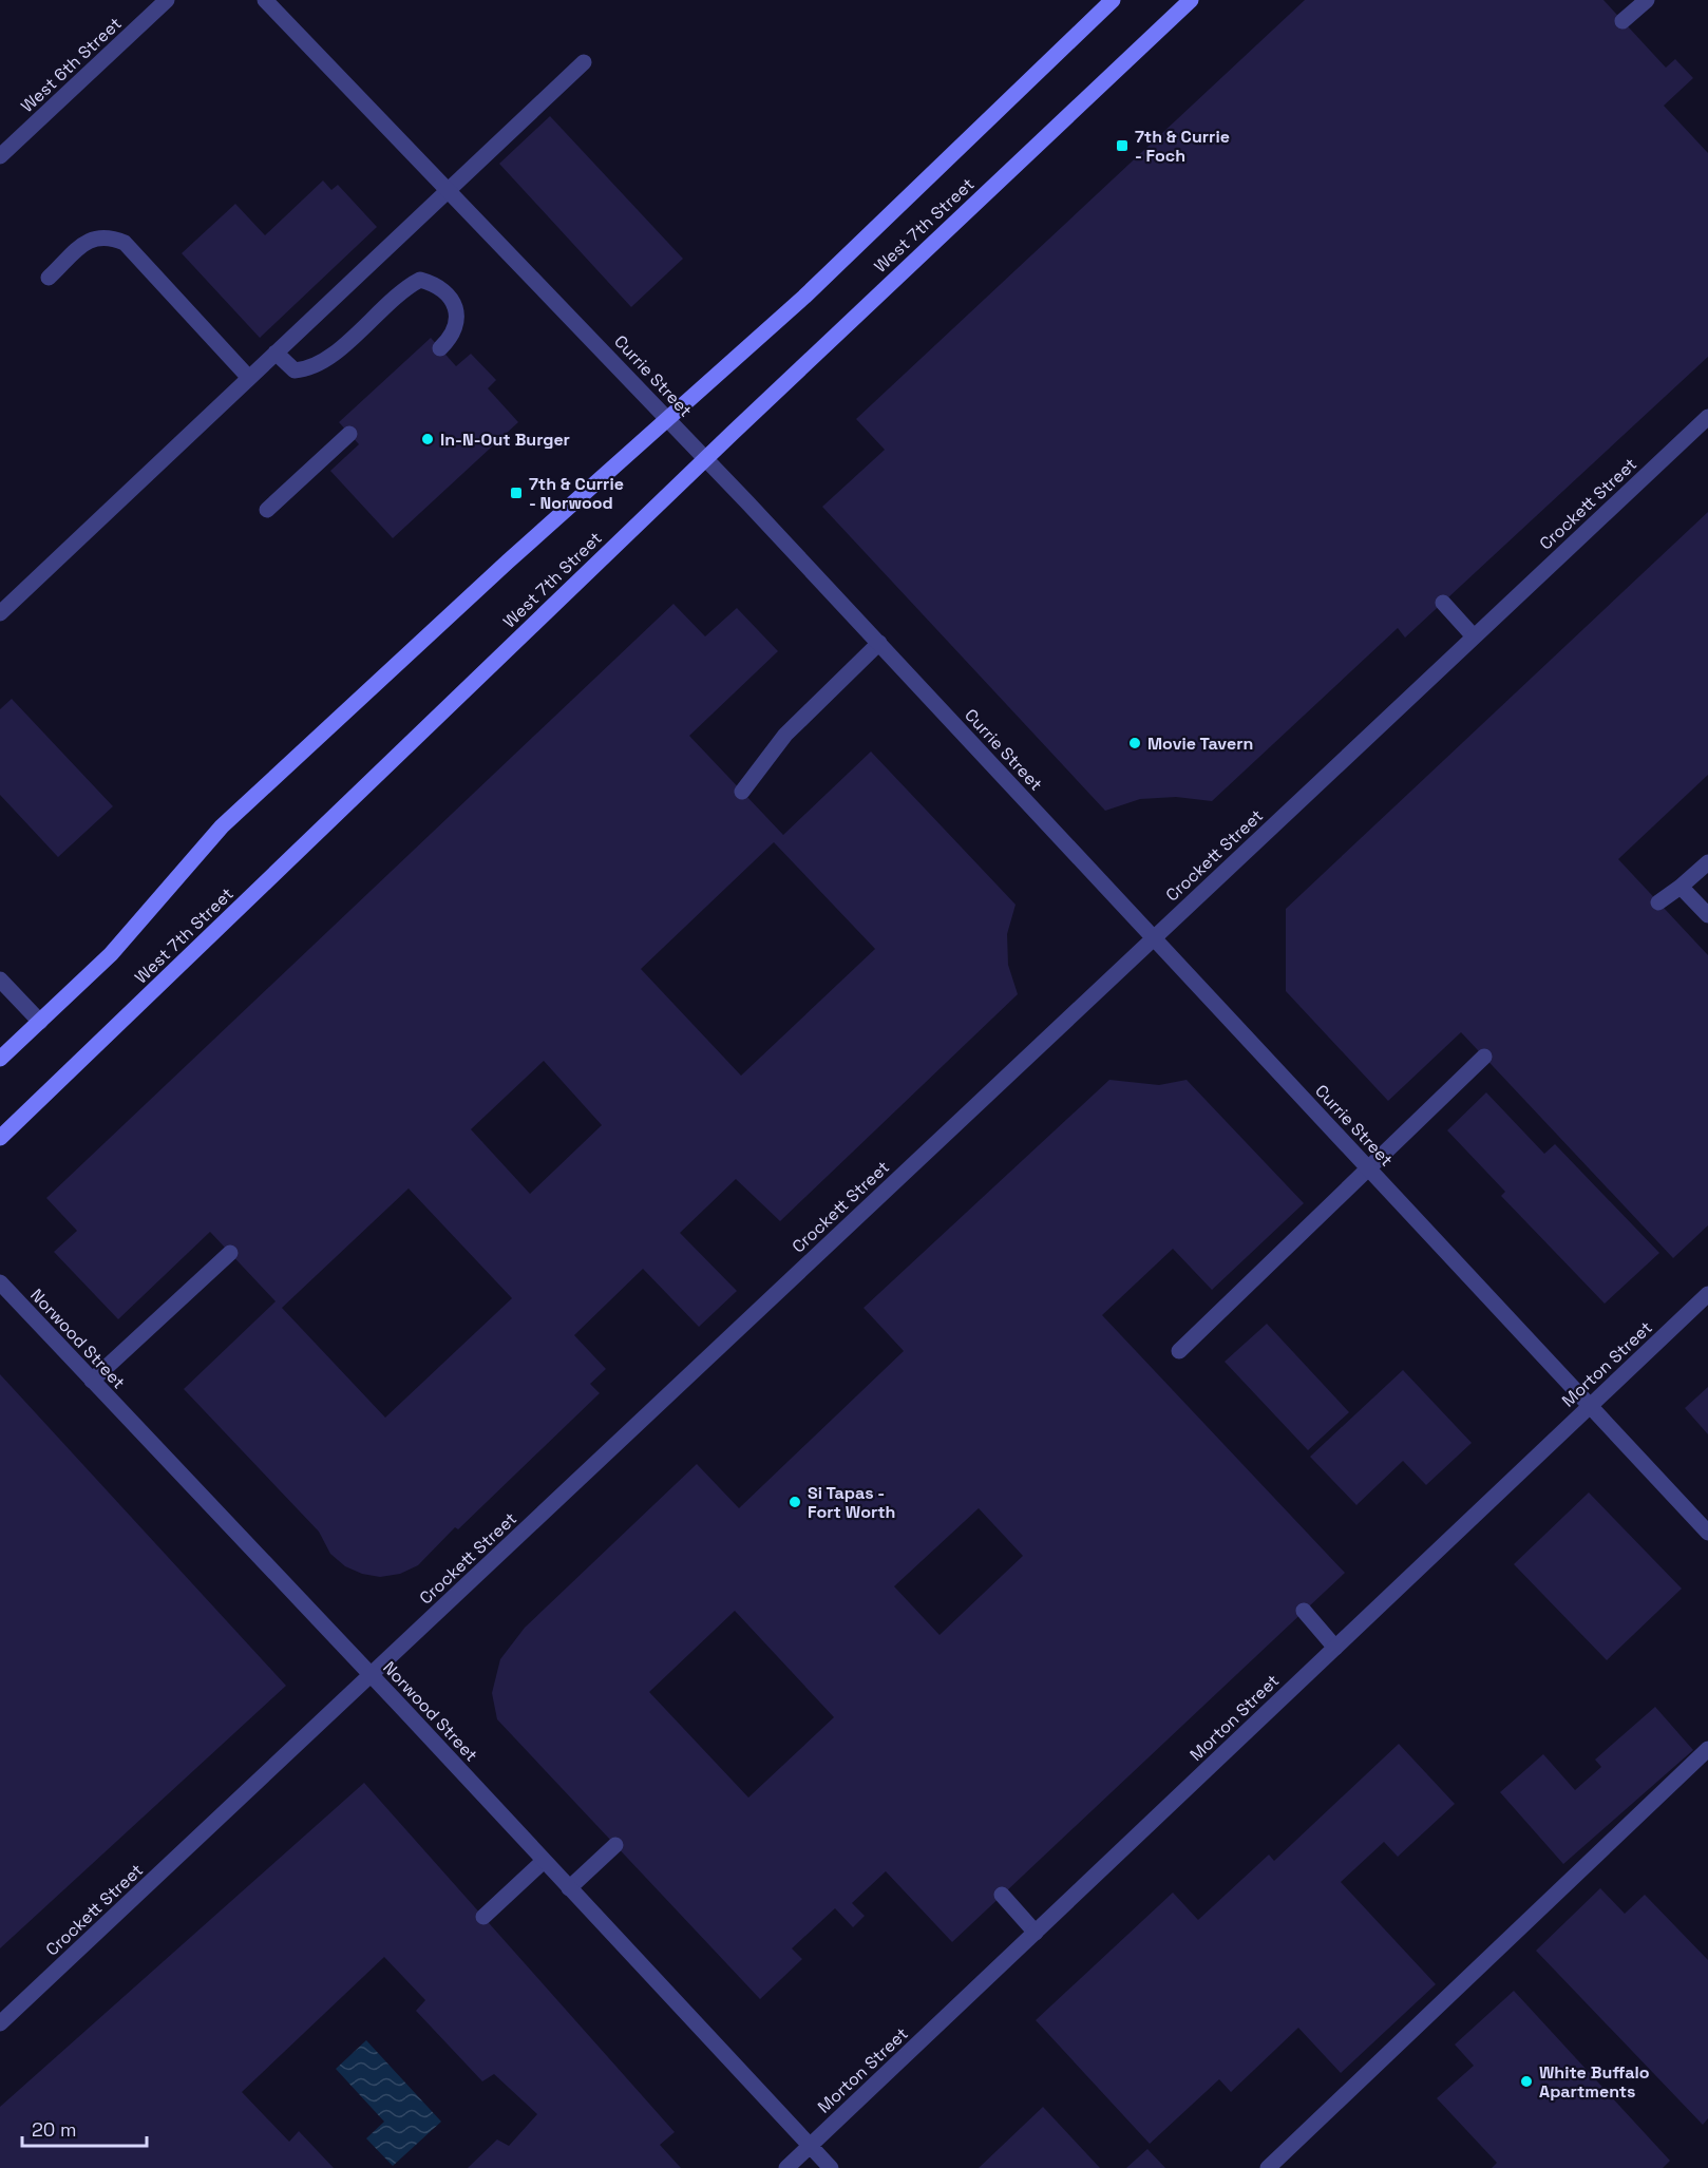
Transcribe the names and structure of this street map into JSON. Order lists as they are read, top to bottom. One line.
{"streets":{"main road":["West 7th Street"],"street":["West 6th Street","Currie Street","Crockett Street","Norwood Street","Morton Street"]},"crossings":[["West 7th Street","Currie Street"],["Currie Street","Crockett Street"],["Currie Street","Morton Street"],["Crockett Street","Norwood Street"],["Norwood Street","Morton Street"]],"places":{"transit":["7th & Currie - Foch","7th & Currie - Norwood"],"other":["In-N-Out Burger","Movie Tavern","Si Tapas - Fort Worth","White Buffalo Apartments"]},"scale_bar":"20 m"}
